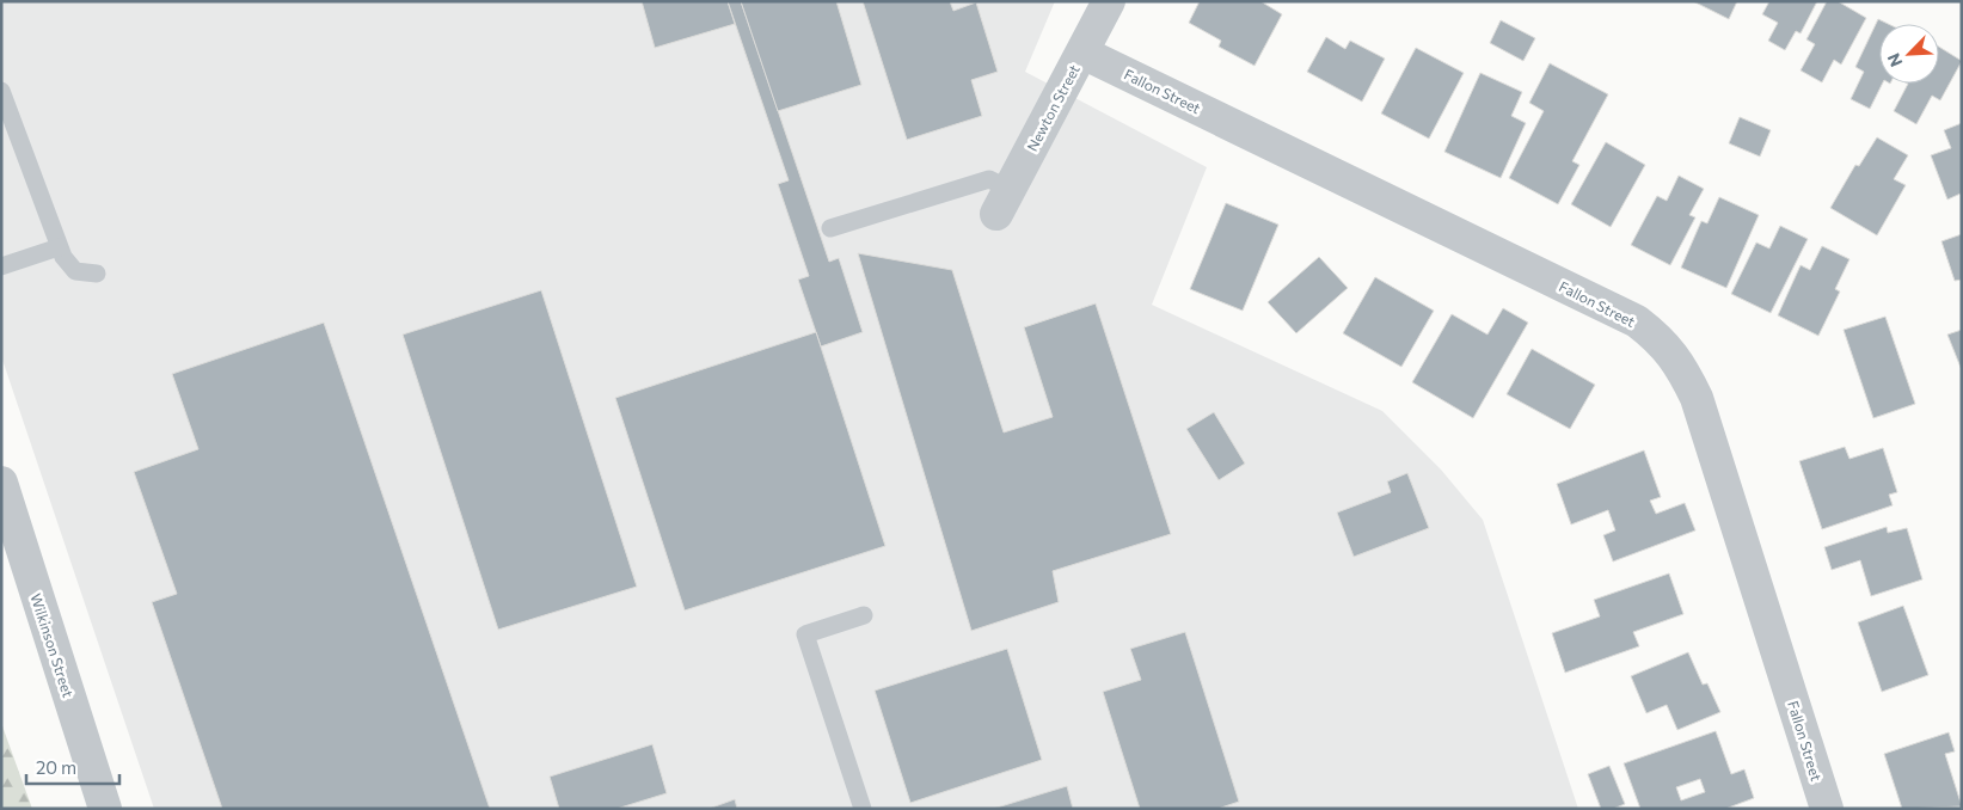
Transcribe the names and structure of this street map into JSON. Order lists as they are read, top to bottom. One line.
{"streets":{"street":["Fallon Street","Newton Street","Wilkinson Street"]},"crossings":[["Fallon Street","Newton Street"]],"scale_bar":"20 m","north":"bottom left"}
